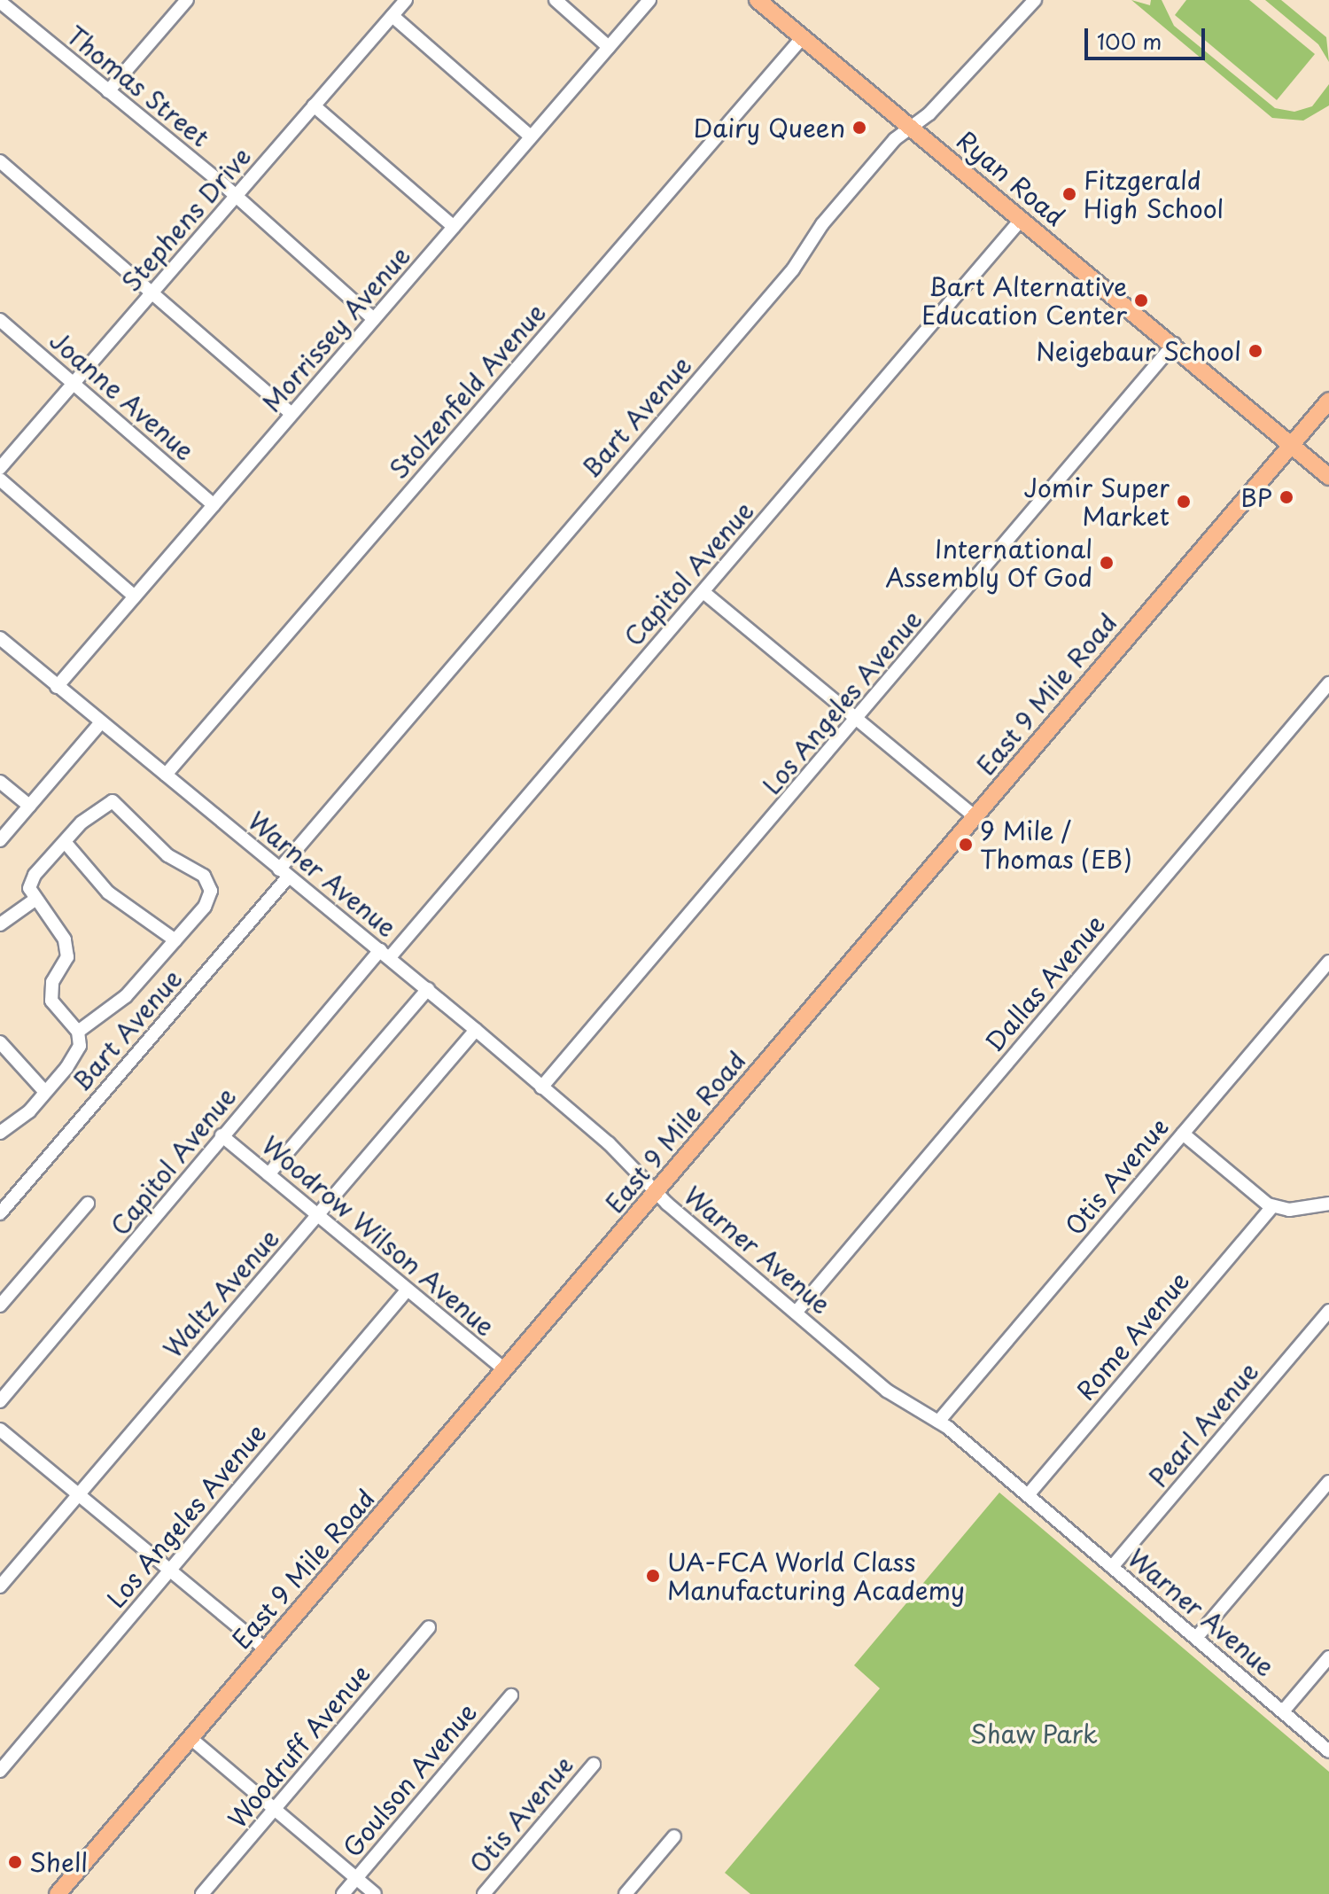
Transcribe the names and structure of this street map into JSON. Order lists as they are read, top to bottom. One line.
{"streets":{"main road":["Ryan Road","East 9 Mile Road"],"street":["Thomas Street","Stephens Drive","Morrissey Avenue","Stolzenfeld Avenue","Joanne Avenue","Bart Avenue","Capitol Avenue","Los Angeles Avenue","Warner Avenue","Dallas Avenue","Otis Avenue","Woodrow Wilson Avenue","Waltz Avenue","Rome Avenue","Pearl Avenue","Woodruff Avenue","Goulson Avenue"]},"crossings":[["Thomas Street","Stephens Drive"],["Thomas Street","Morrissey Avenue"],["Ryan Road","Stolzenfeld Avenue"],["Ryan Road","Bart Avenue"],["Ryan Road","Capitol Avenue"],["Ryan Road","East 9 Mile Road"],["Ryan Road","Los Angeles Avenue"],["Stephens Drive","Joanne Avenue"],["Morrissey Avenue","Joanne Avenue"],["Morrissey Avenue","Warner Avenue"],["Stolzenfeld Avenue","Warner Avenue"],["Bart Avenue","Warner Avenue"],["Capitol Avenue","Warner Avenue"],["Capitol Avenue","Woodrow Wilson Avenue"],["East 9 Mile Road","Warner Avenue"],["East 9 Mile Road","Woodrow Wilson Avenue"],["Los Angeles Avenue","Warner Avenue"],["Los Angeles Avenue","Woodrow Wilson Avenue"],["Warner Avenue","Dallas Avenue"],["Warner Avenue","Otis Avenue"],["Warner Avenue","Waltz Avenue"],["Warner Avenue","Rome Avenue"],["Warner Avenue","Pearl Avenue"],["Woodrow Wilson Avenue","Waltz Avenue"]],"parks":["Shaw Park"],"places":["Dairy Queen","Fitzgerald High School","Bart Alternative Education Center","Neigebaur School","BP","Jomir Super Market","International Assembly Of God","9 Mile / Thomas (EB)","UA-FCA World Class Manufacturing Academy","Shell"],"scale_bar":"100 m"}
